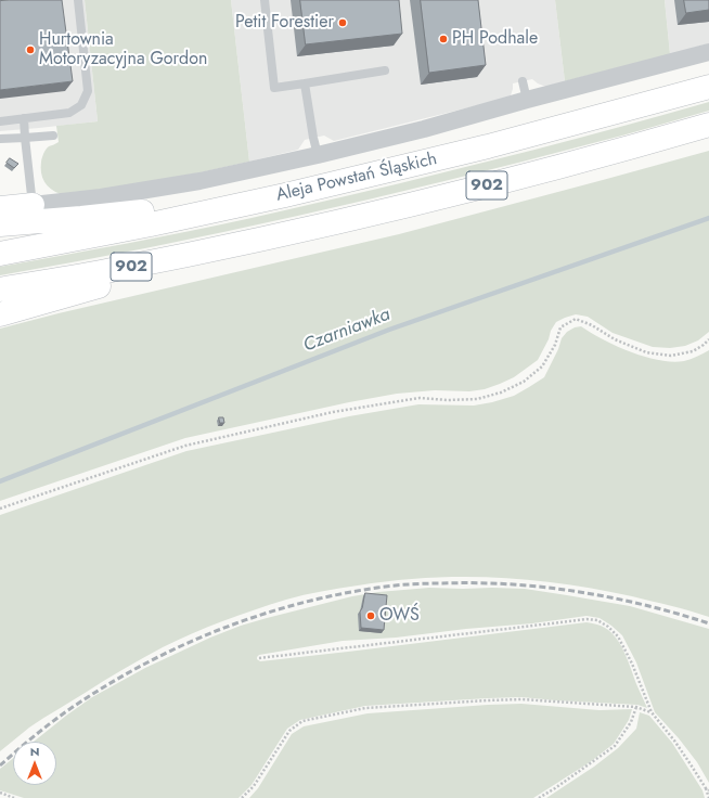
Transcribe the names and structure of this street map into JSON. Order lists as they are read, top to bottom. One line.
{"streets":{"main road":["Aleja Powstań Śląskich","902"]},"water":["Czarniawka"],"places":["Petit Forestier","PH Podhale","Hurtownia Motoryzacyjna Gordon","OWŚ"],"north":"top"}
